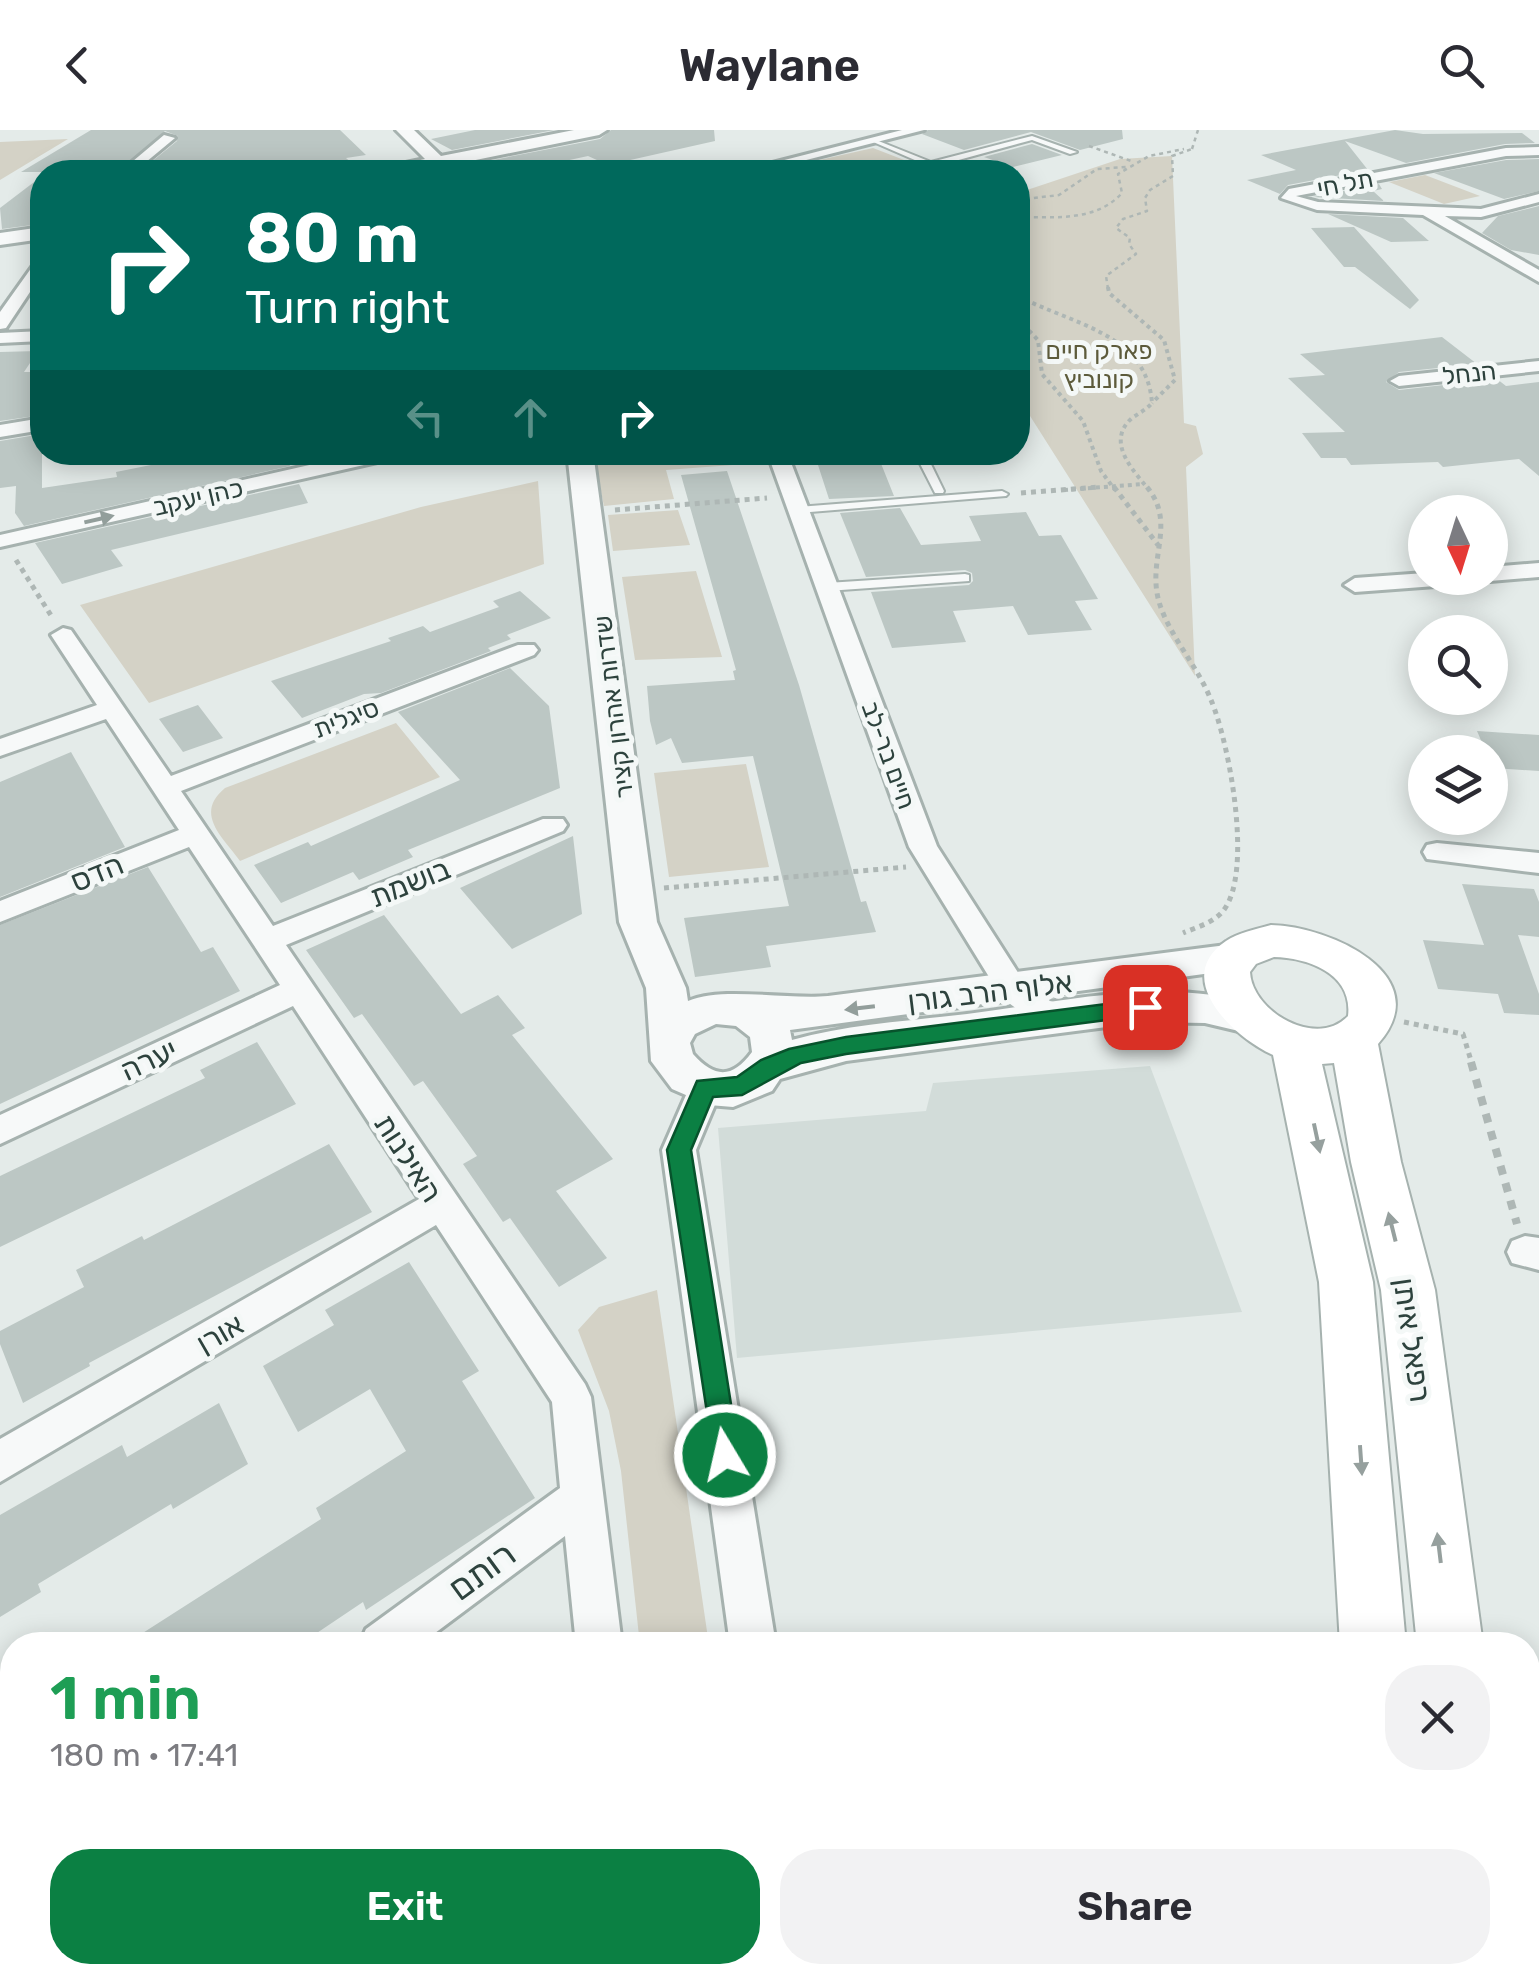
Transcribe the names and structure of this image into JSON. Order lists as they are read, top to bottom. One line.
{"streets":{"main road":["רפאל איתן"],"street":["תל חי","הנחל","כהן יעקב","שדרות אהרון קציר","סיגלית","חיים בר-לב","הדס","בושמת","אלוף הרב גורן","יערה","האילנות","אורן","רותם"]},"crossings":[["שדרות אהרון קציר","אלוף הרב גורן"],["סיגלית","האילנות"],["חיים בר-לב","אלוף הרב גורן"],["הדס","האילנות"],["בושמת","האילנות"],["אלוף הרב גורן","רפאל איתן"],["יערה","האילנות"],["האילנות","אורן"],["האילנות","רותם"]],"parks":["פארק חיים קונוביץ"],"north":"bottom","page":{"header":"Waylane","turn":["80 m","Turn right"],"heading":["1 min","180 m · 17:41"],"buttons":["Exit","Share"]}}
